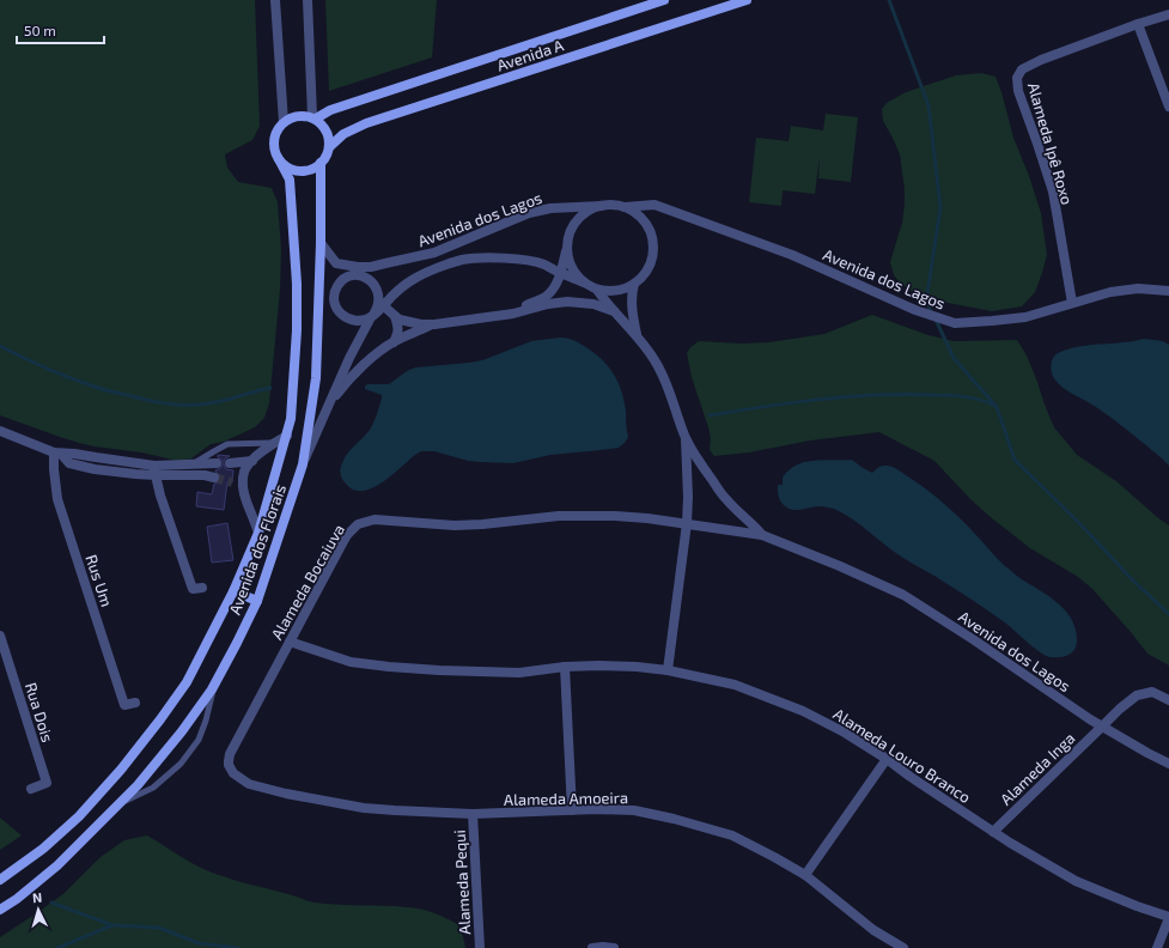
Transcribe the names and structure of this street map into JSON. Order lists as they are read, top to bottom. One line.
{"streets":{"street":["Avenida A","Alameda Ipê Roxo","Avenida dos Lagos","Avenida dos Florais","Rus Um","Alameda Bocaiuva","Rua Dois","Alameda Louro Branco","Alameda Inga","Alameda Amoeira","Alameda Pequi"]},"crossings":[["Avenida A","Avenida dos Florais"],["Alameda Ipê Roxo","Avenida dos Lagos"],["Avenida dos Lagos","Alameda Bocaiuva"],["Avenida dos Lagos","Alameda Inga"],["Alameda Bocaiuva","Alameda Louro Branco"],["Alameda Bocaiuva","Alameda Amoeira"],["Alameda Louro Branco","Alameda Inga"],["Alameda Amoeira","Alameda Pequi"]],"scale_bar":"50 m","north":"top"}
